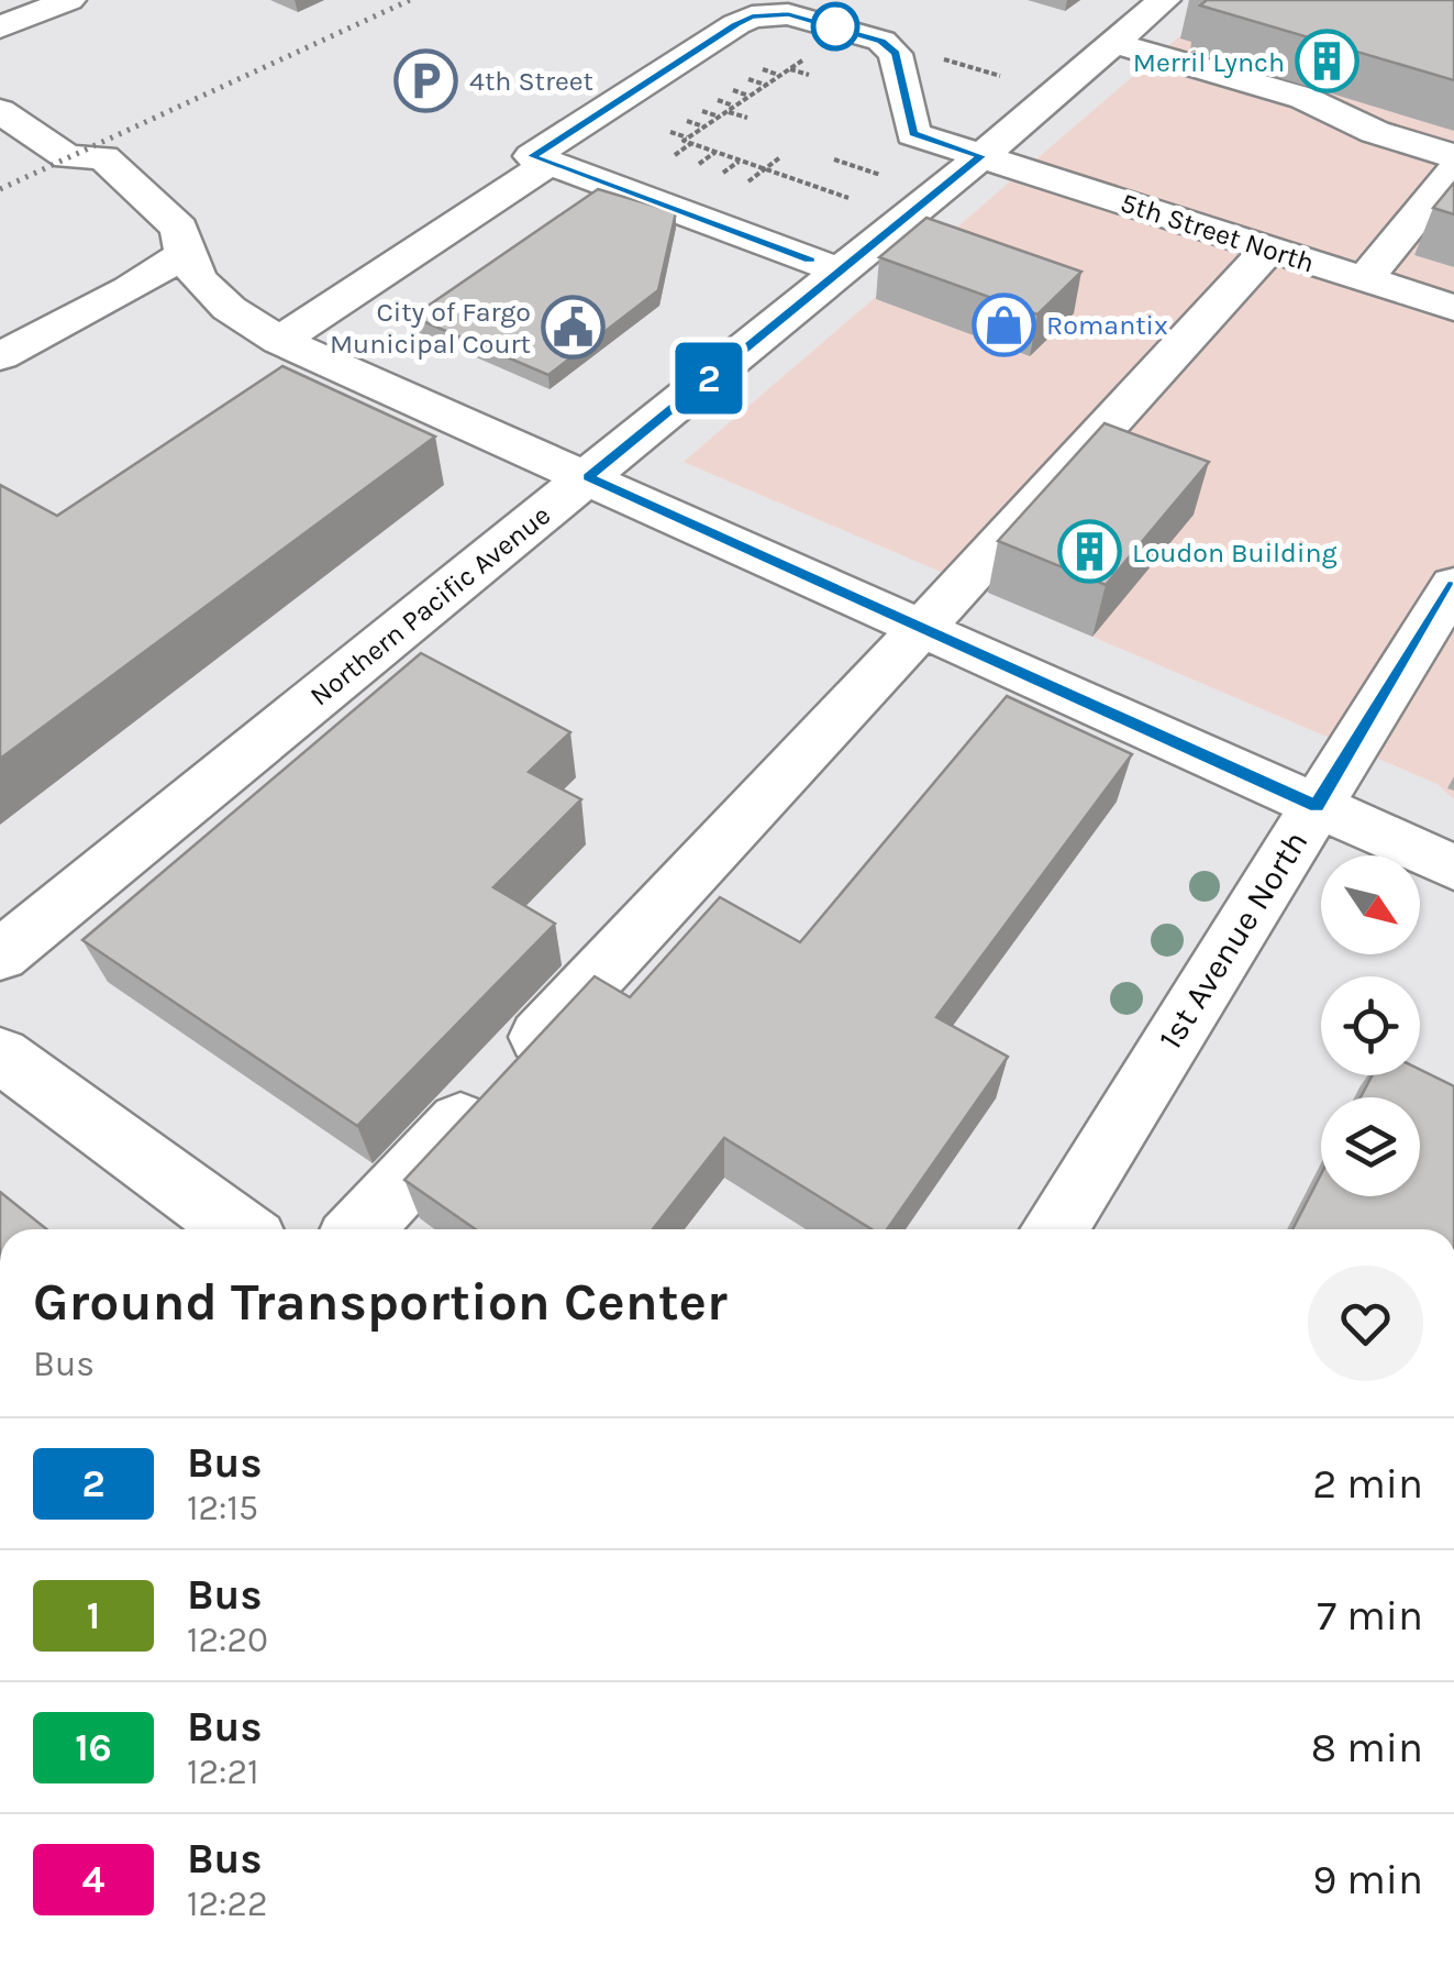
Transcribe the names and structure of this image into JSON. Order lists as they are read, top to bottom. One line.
{"streets":{"street":["5th Street North","Northern Pacific Avenue","1st Avenue North"]},"crossings":[["5th Street North","Northern Pacific Avenue"]],"places":{"building":["Merril Lynch","Loudon Building"],"parking":["4th Street"],"shop":["Romantix"],"public building":["City of Fargo Municipal Court"]},"lines":["bus line 2"],"north":"bottom right","page":{"on_map":"2","heading":["Ground Transportion Center","Bus"],"list":[{"mark":"2","name":"Bus","note":"12:15","value":"2 min"},{"mark":"1","name":"Bus","note":"12:20","value":"7 min"},{"mark":"16","name":"Bus","note":"12:21","value":"8 min"},{"mark":"4","name":"Bus","note":"12:22","value":"9 min"}]}}
